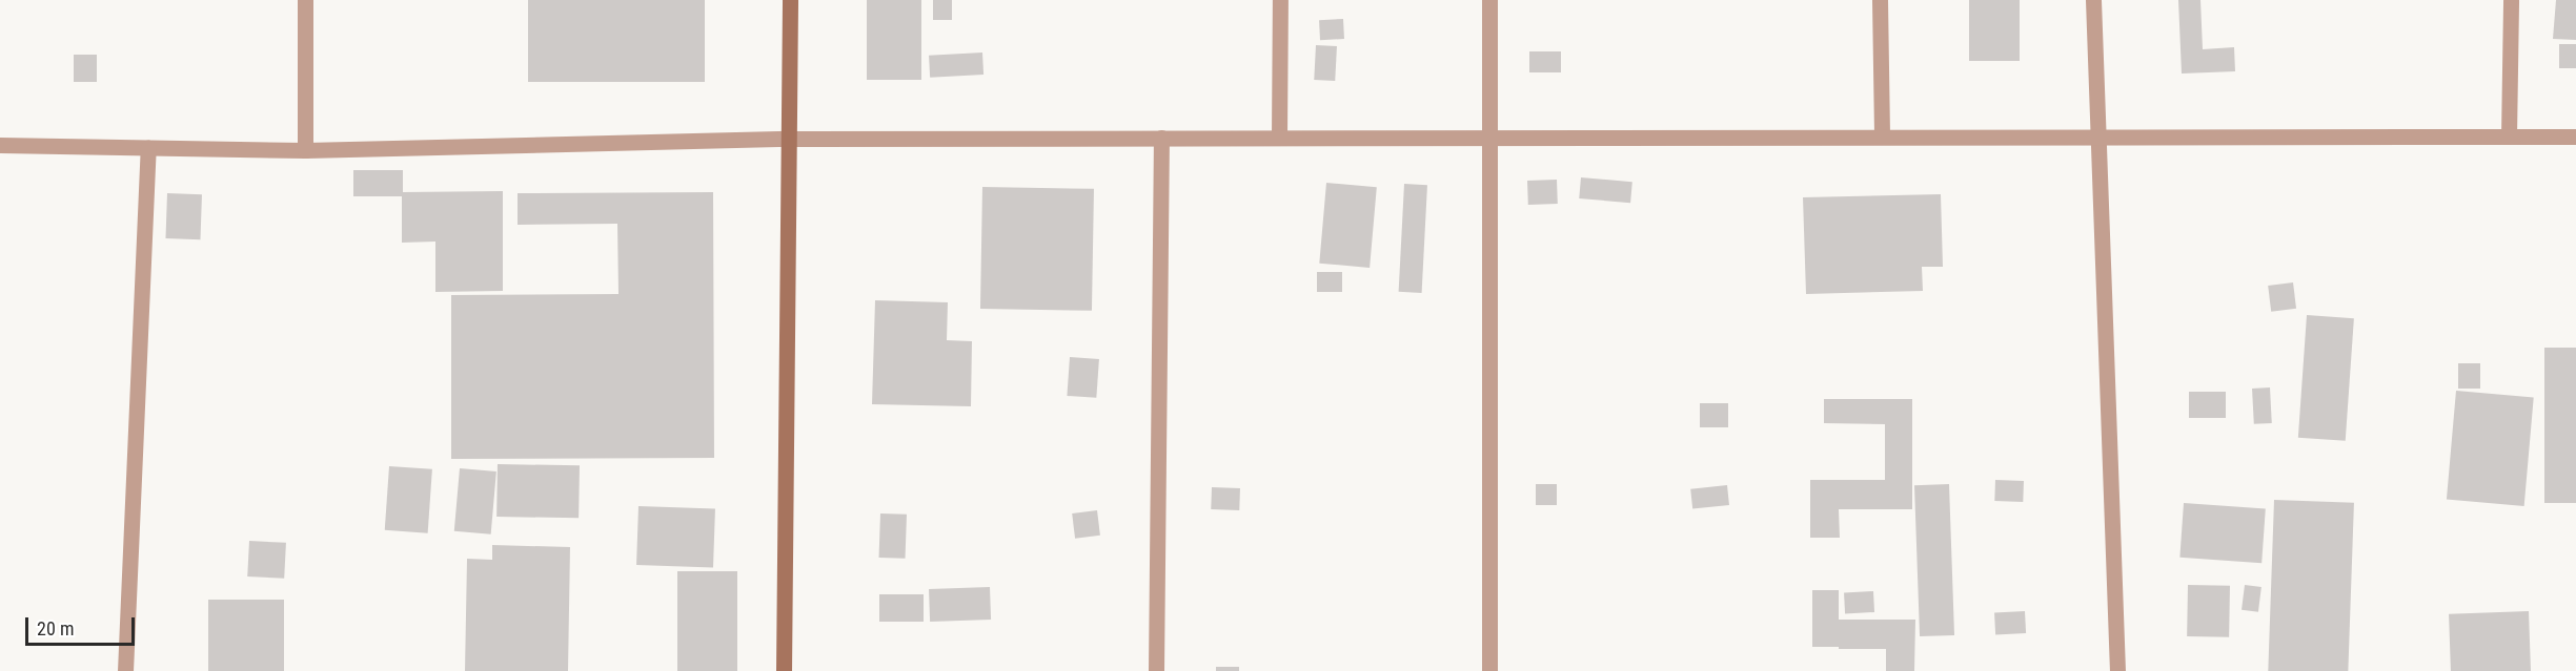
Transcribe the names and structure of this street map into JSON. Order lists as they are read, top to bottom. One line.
{"scale_bar":"20 m"}
